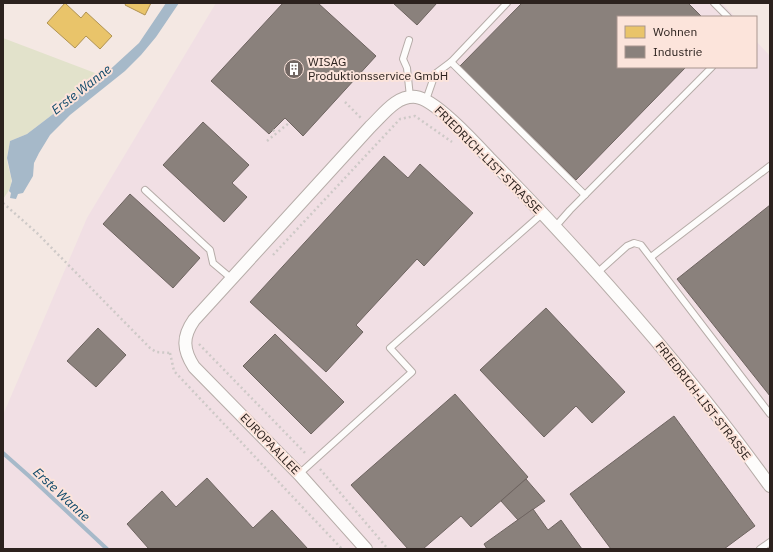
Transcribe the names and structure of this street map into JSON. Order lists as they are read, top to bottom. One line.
{"streets":{"street":["FRIEDRICH-LIST-STRASSE","EUROPAALLEE"]},"water":["Erste Wanne"],"places":{"building":["WISAG Produktionsservice GmbH"]},"legend":["Wohnen","Industrie"]}
